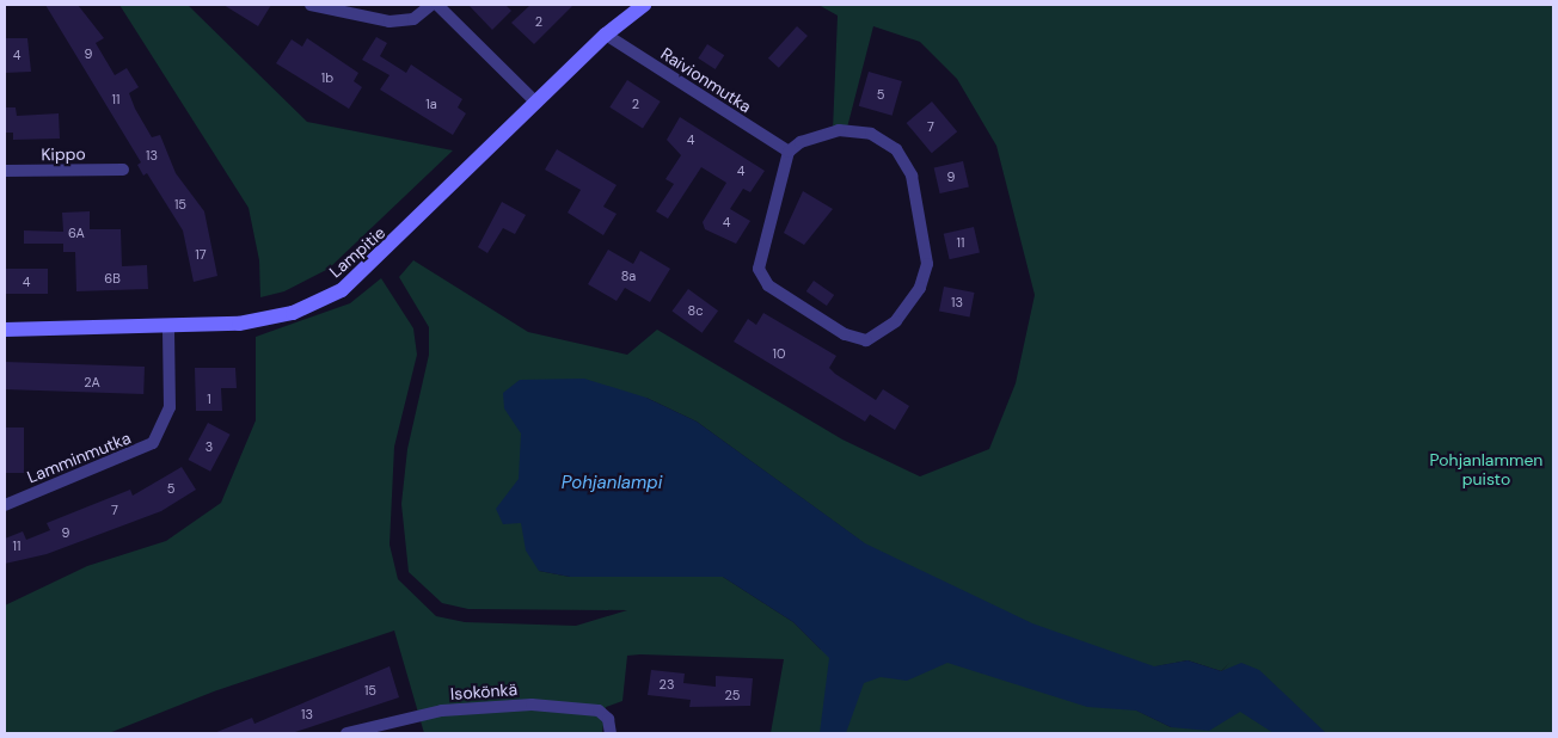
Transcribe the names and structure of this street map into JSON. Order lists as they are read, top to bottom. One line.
{"streets":{"street":["Raivionmutka","Kippo","Lampitie","Lamminmutka","Isokönkä"]},"crossings":[["Raivionmutka","Lampitie"],["Lampitie","Lamminmutka"]],"water":["Pohjanlampi"],"parks":["Pohjanlammen puisto"],"house_numbers":["2","9","4","1b","5","11","1a","2","7","4","13","4","9","15","4","6A","11","17","8a","6B","4","13","8c","10","2A","1","3","5","7","9","11","23","15","25","13"]}
